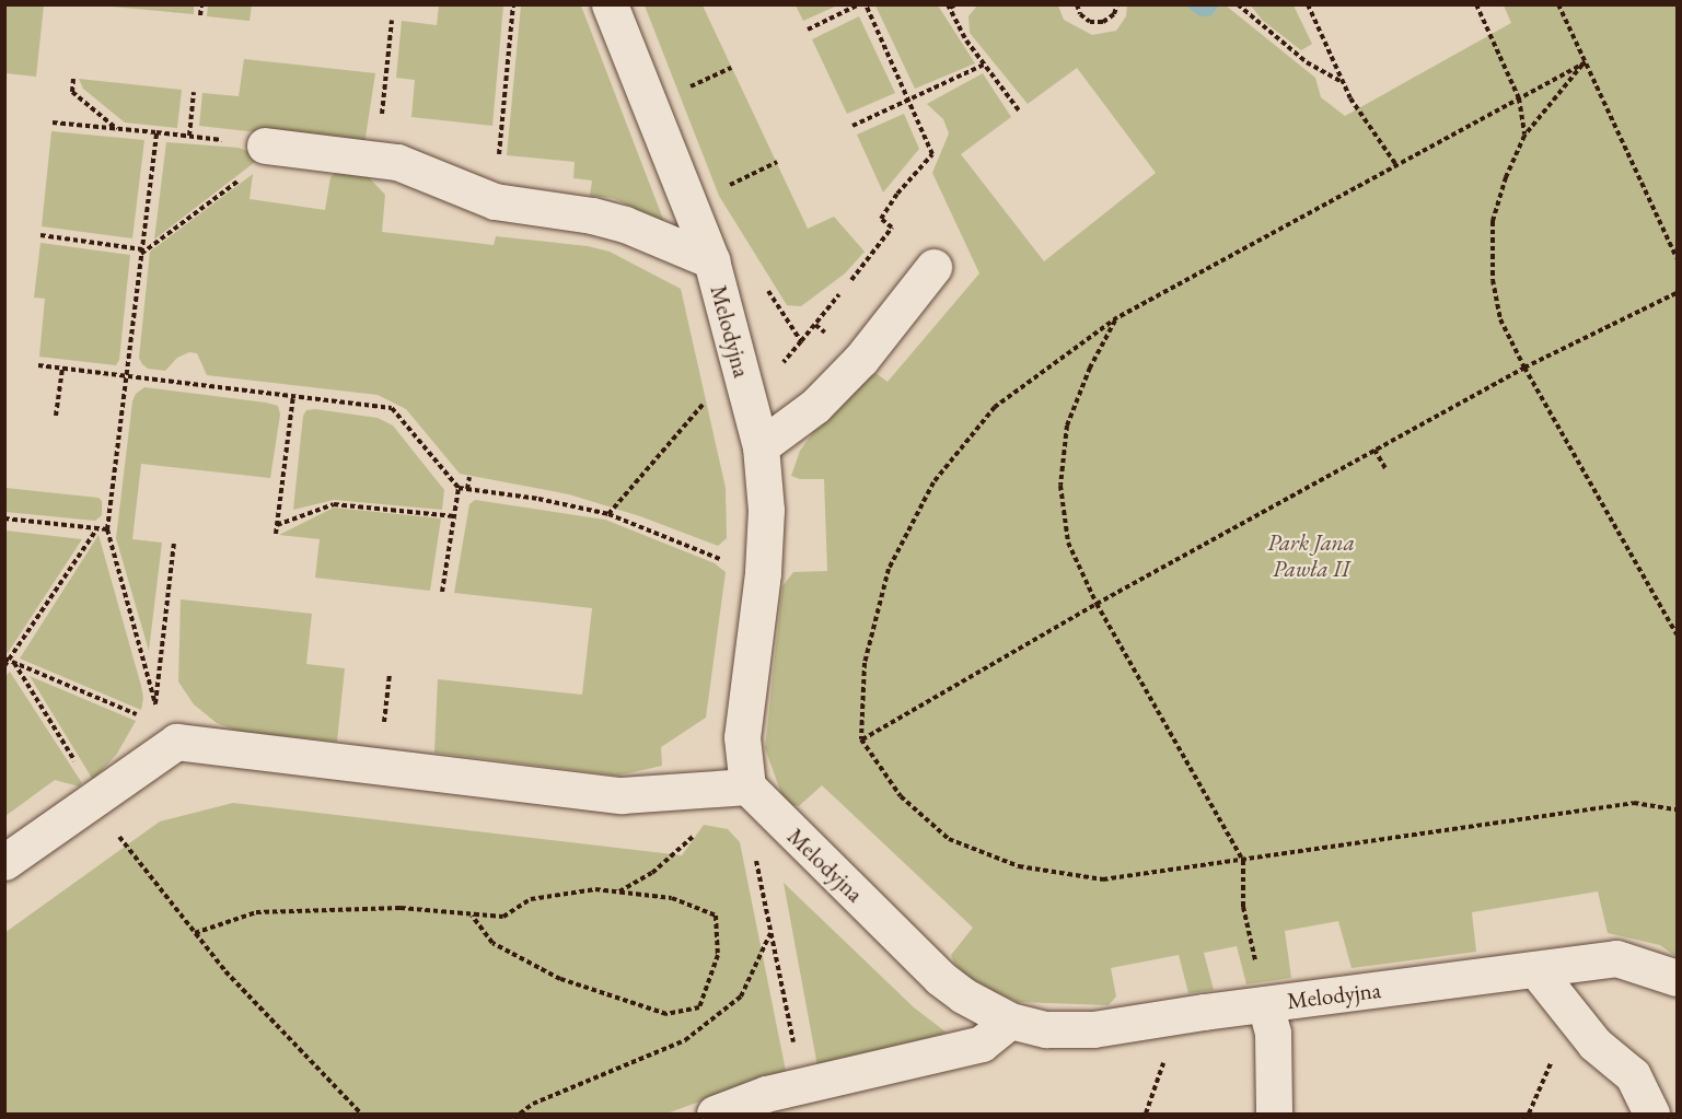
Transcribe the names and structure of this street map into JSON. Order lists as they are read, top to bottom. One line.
{"streets":{"street":["Melodyjna"]},"parks":["Park Jana Pawła II"]}
